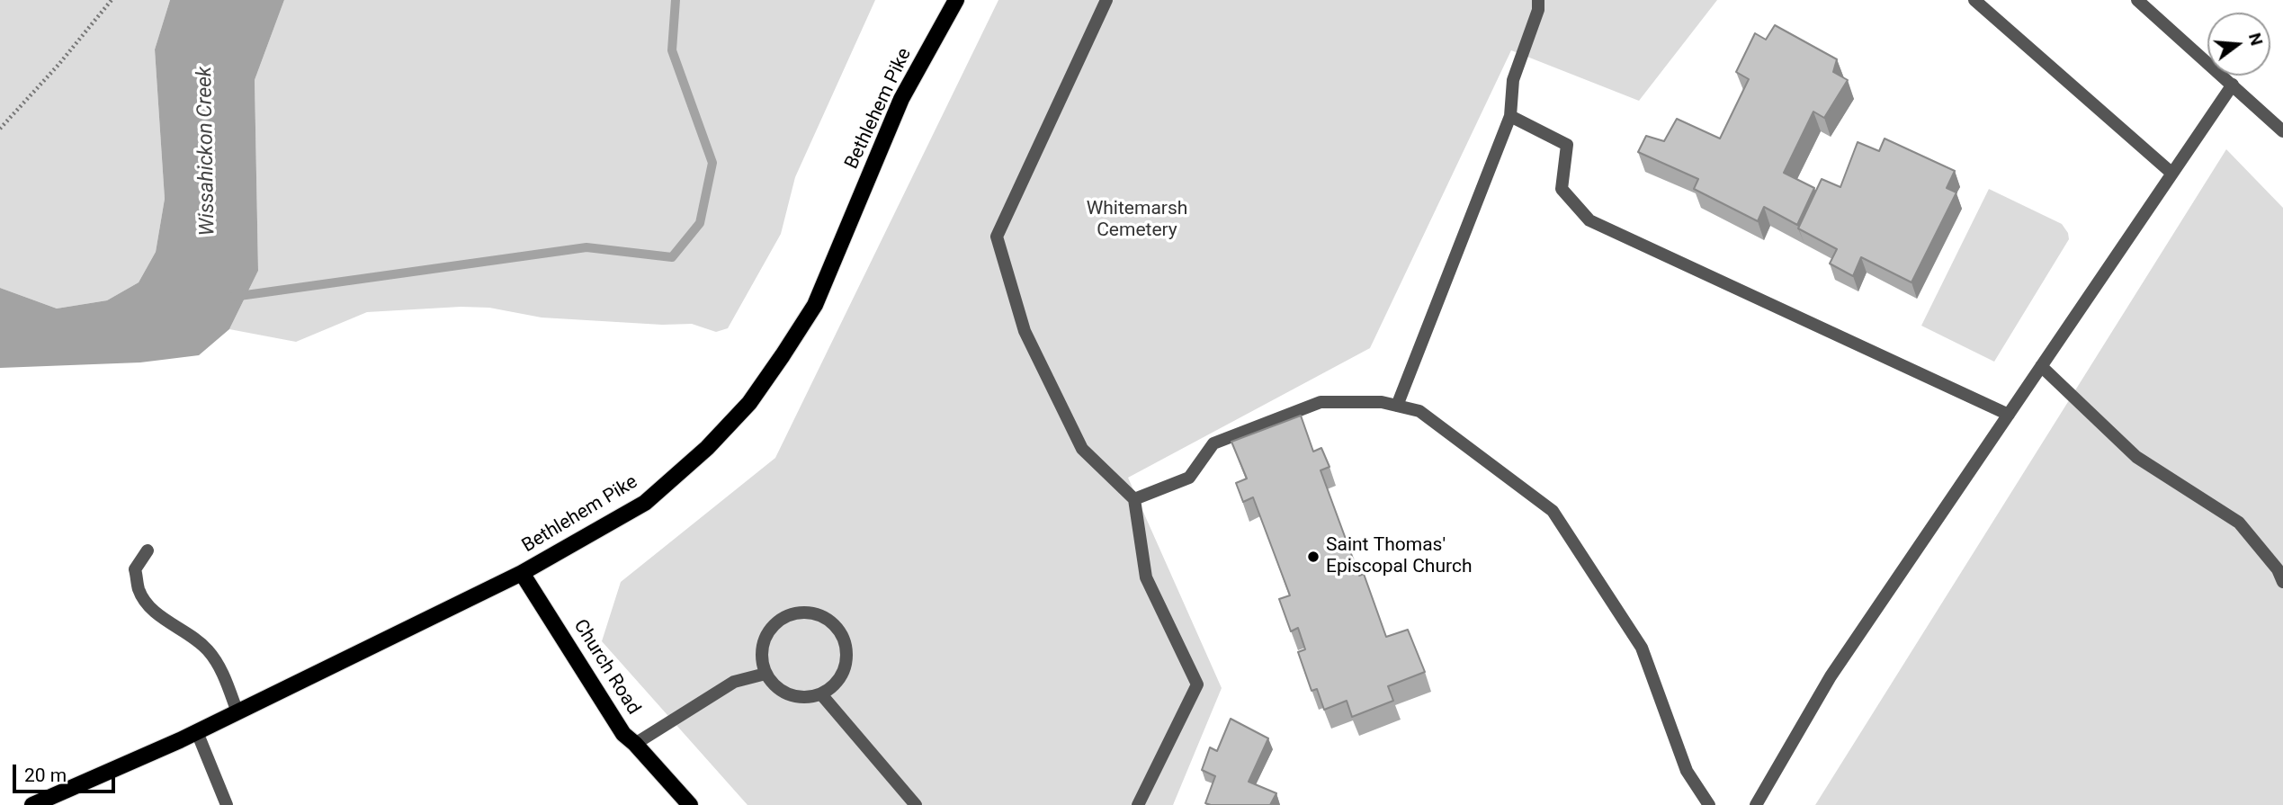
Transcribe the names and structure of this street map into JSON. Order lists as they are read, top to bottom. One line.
{"streets":{"main road":["Bethlehem Pike","Church Road"]},"crossings":[["Bethlehem Pike","Church Road"]],"water":["Wissahickon Creek"],"parks":["Whitemarsh Cemetery"],"places":["Saint Thomas' Episcopal Church"],"scale_bar":"20 m","north":"right"}
